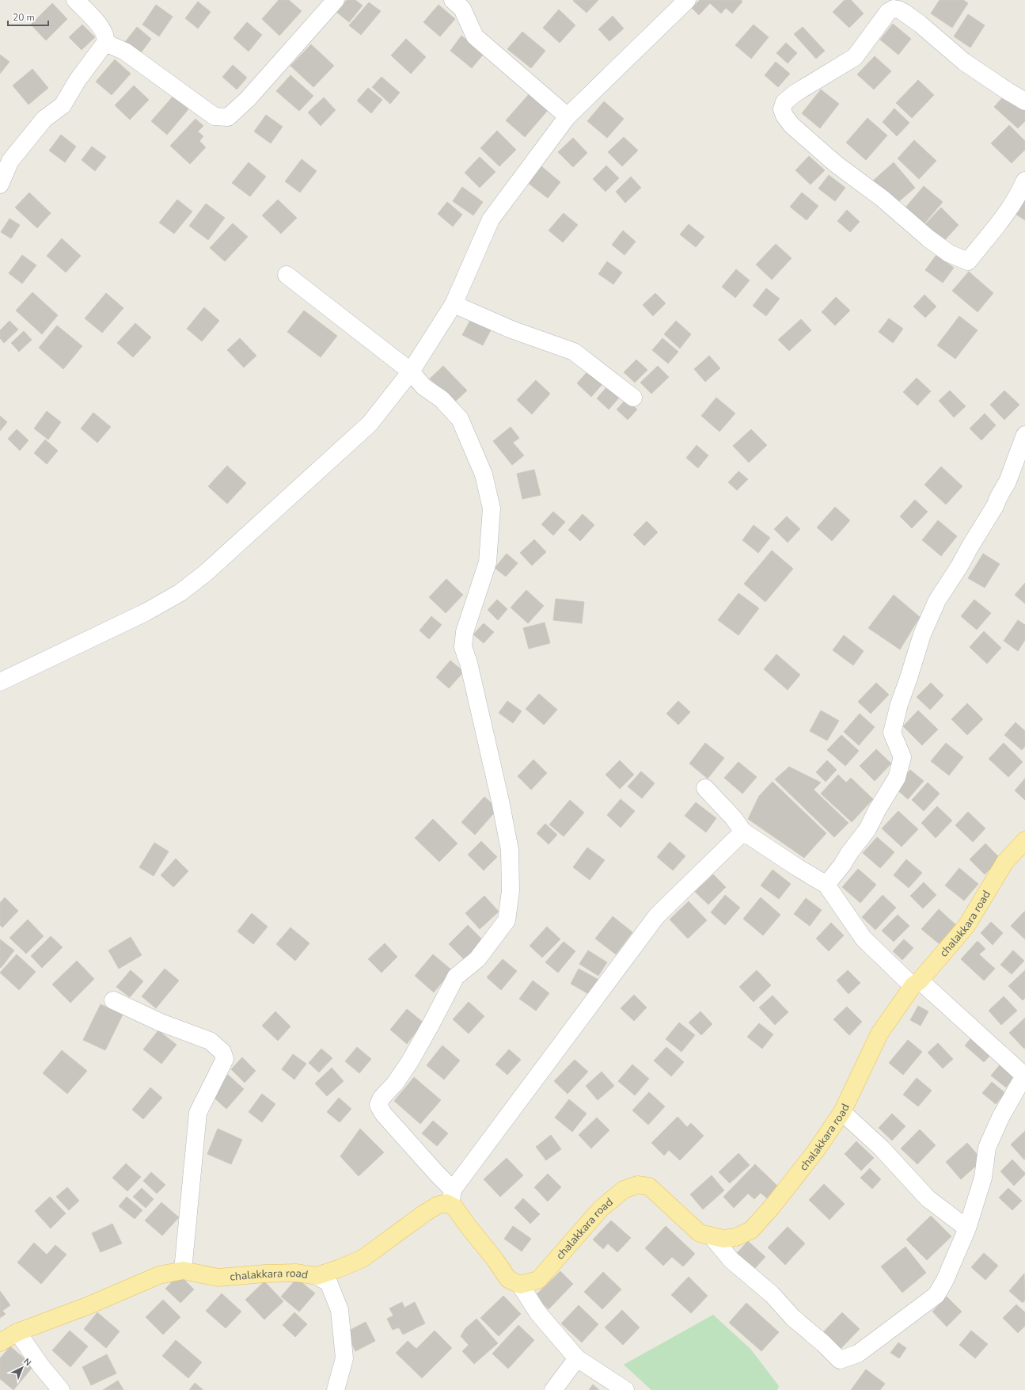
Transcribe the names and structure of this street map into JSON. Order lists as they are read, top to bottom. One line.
{"streets":{"main road":["chalakkara road"]},"scale_bar":"20 m","north":"top right"}
